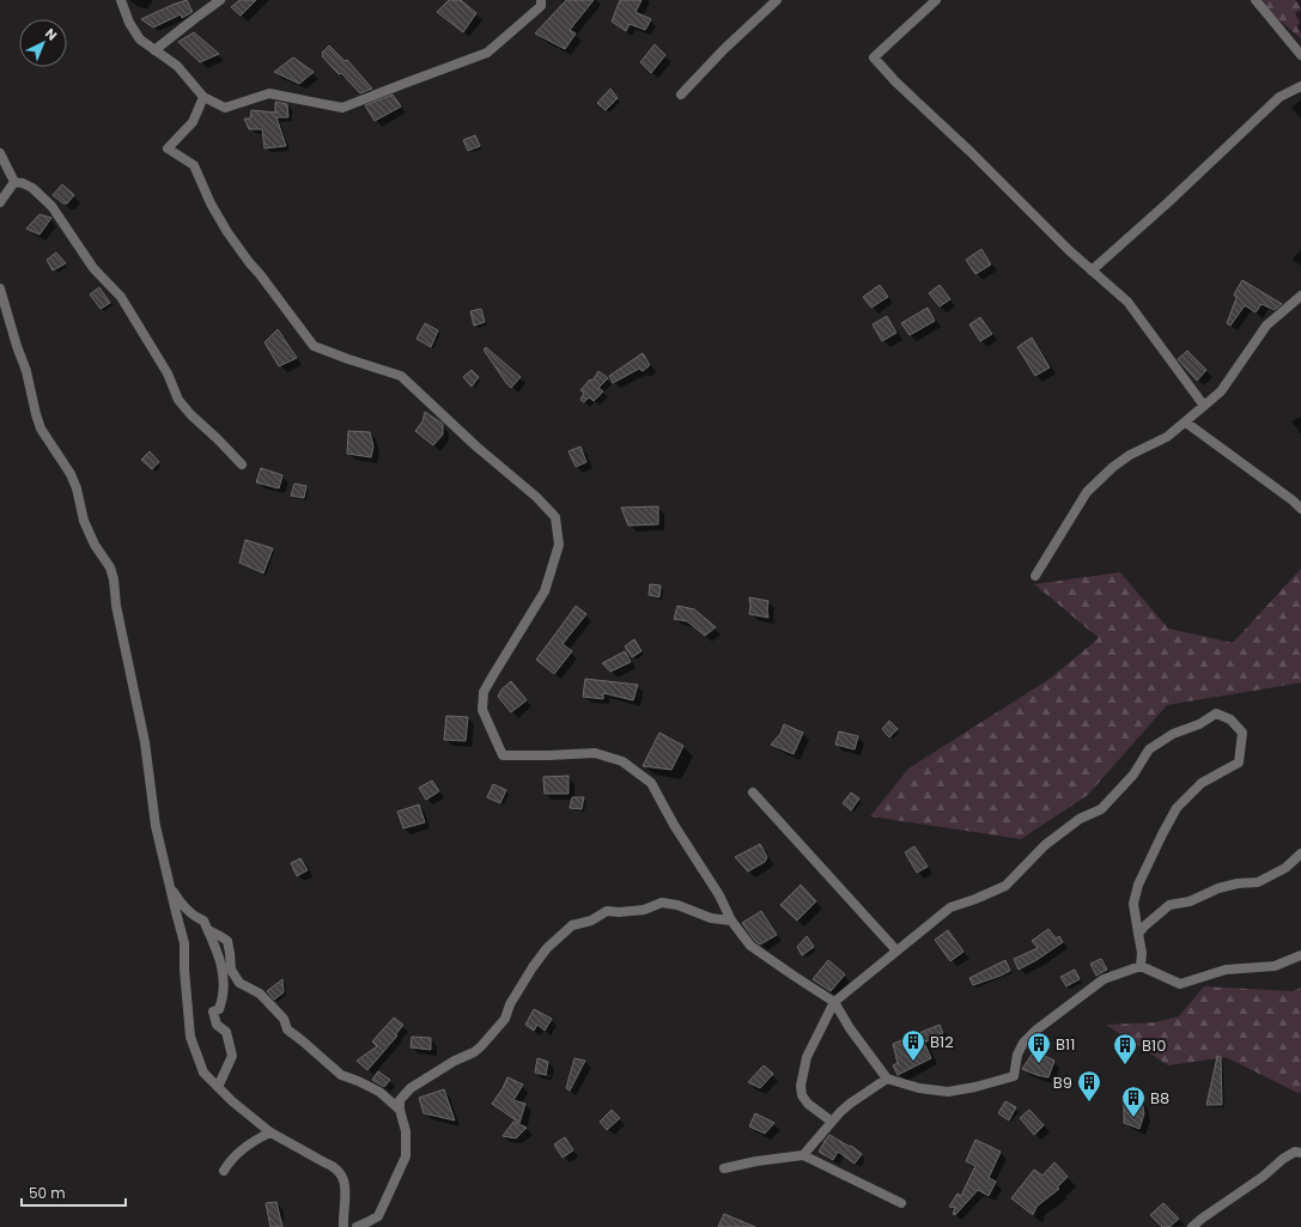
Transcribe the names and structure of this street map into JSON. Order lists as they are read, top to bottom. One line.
{"places":{"building":["B12","B11","B10","B9","B8"]},"scale_bar":"50 m","north":"top right"}
